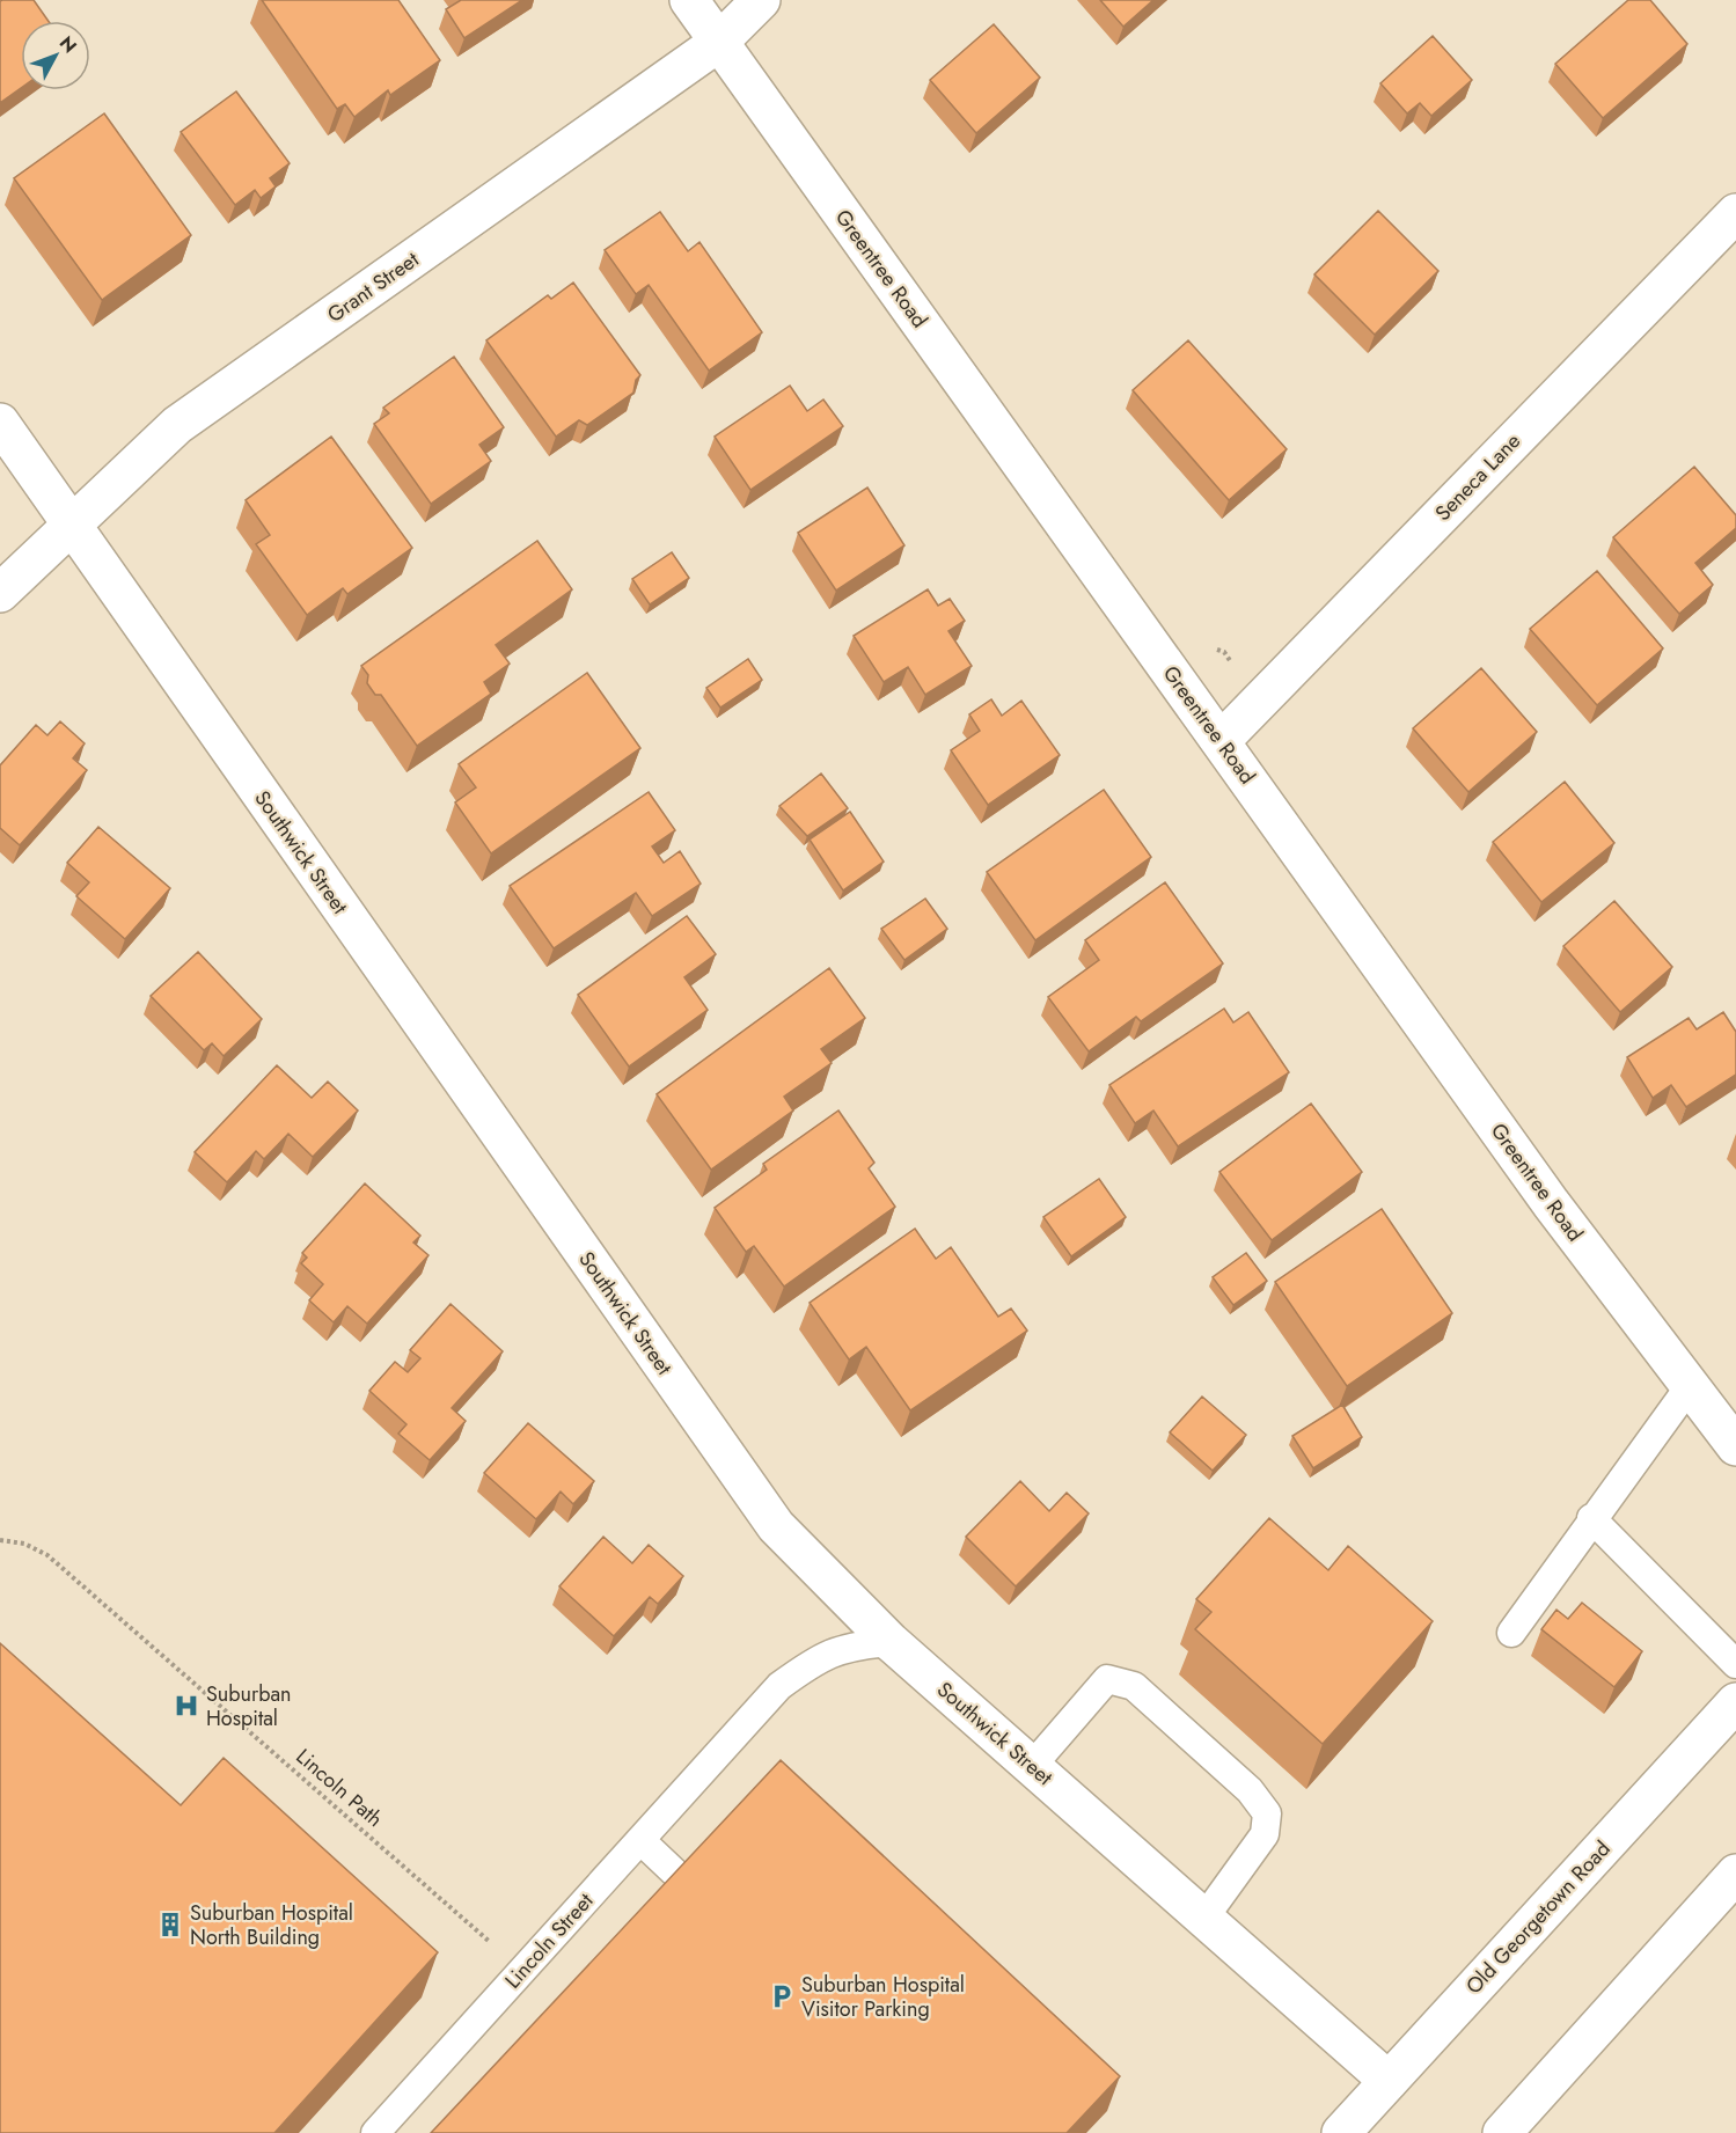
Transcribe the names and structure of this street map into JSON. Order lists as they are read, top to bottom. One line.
{"streets":{"street":["Greentree Road","Grant Street","Seneca Lane","Southwick Street","Old Georgetown Road"],"lane":["Lincoln Street"],"path":["Lincoln Path"]},"crossings":[["Greentree Road","Grant Street"],["Greentree Road","Seneca Lane"],["Grant Street","Southwick Street"],["Southwick Street","Old Georgetown Road"],["Southwick Street","Lincoln Street"],["Lincoln Path","Lincoln Street"]],"places":{"hospital":["Suburban Hospital"],"building":["Suburban Hospital North Building"],"parking":["Suburban Hospital Visitor Parking"]},"north":"top right"}
